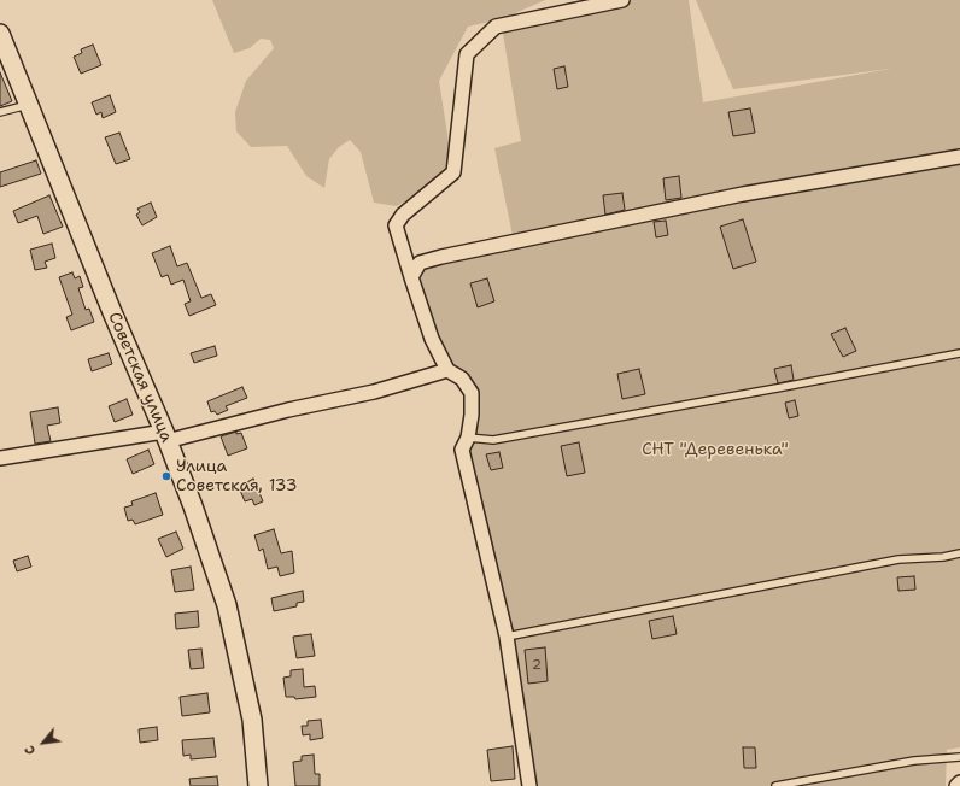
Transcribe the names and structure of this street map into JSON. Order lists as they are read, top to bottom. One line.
{"streets":{"street":["Советская улица"]},"parks":["СНТ \"Деревенька\""],"places":["Улица Советская, 133"],"house_numbers":["2"],"north":"bottom left"}
